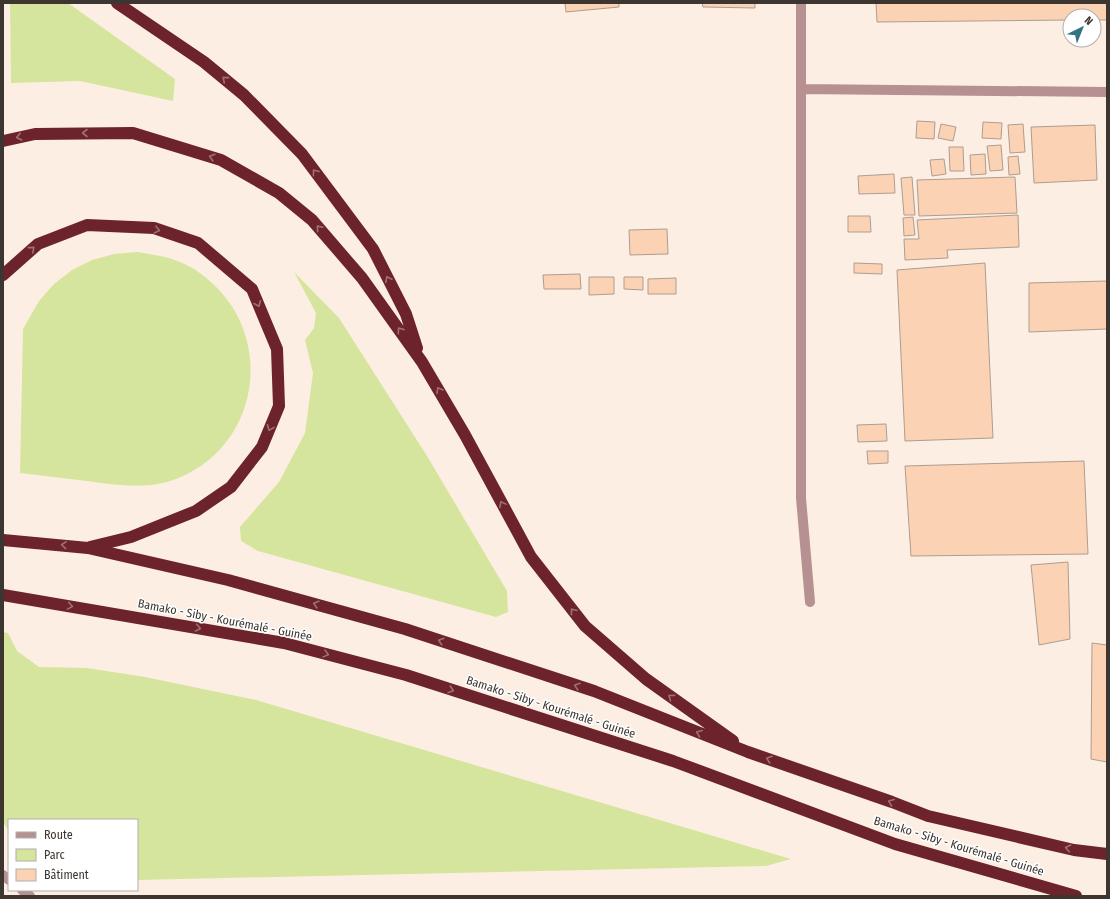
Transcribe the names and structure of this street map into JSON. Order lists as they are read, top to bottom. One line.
{"streets":{"highway":["Bamako - Siby - Kourémalé - Guinée"]},"legend":["Route","Parc","Bâtiment"],"north":"top right"}
